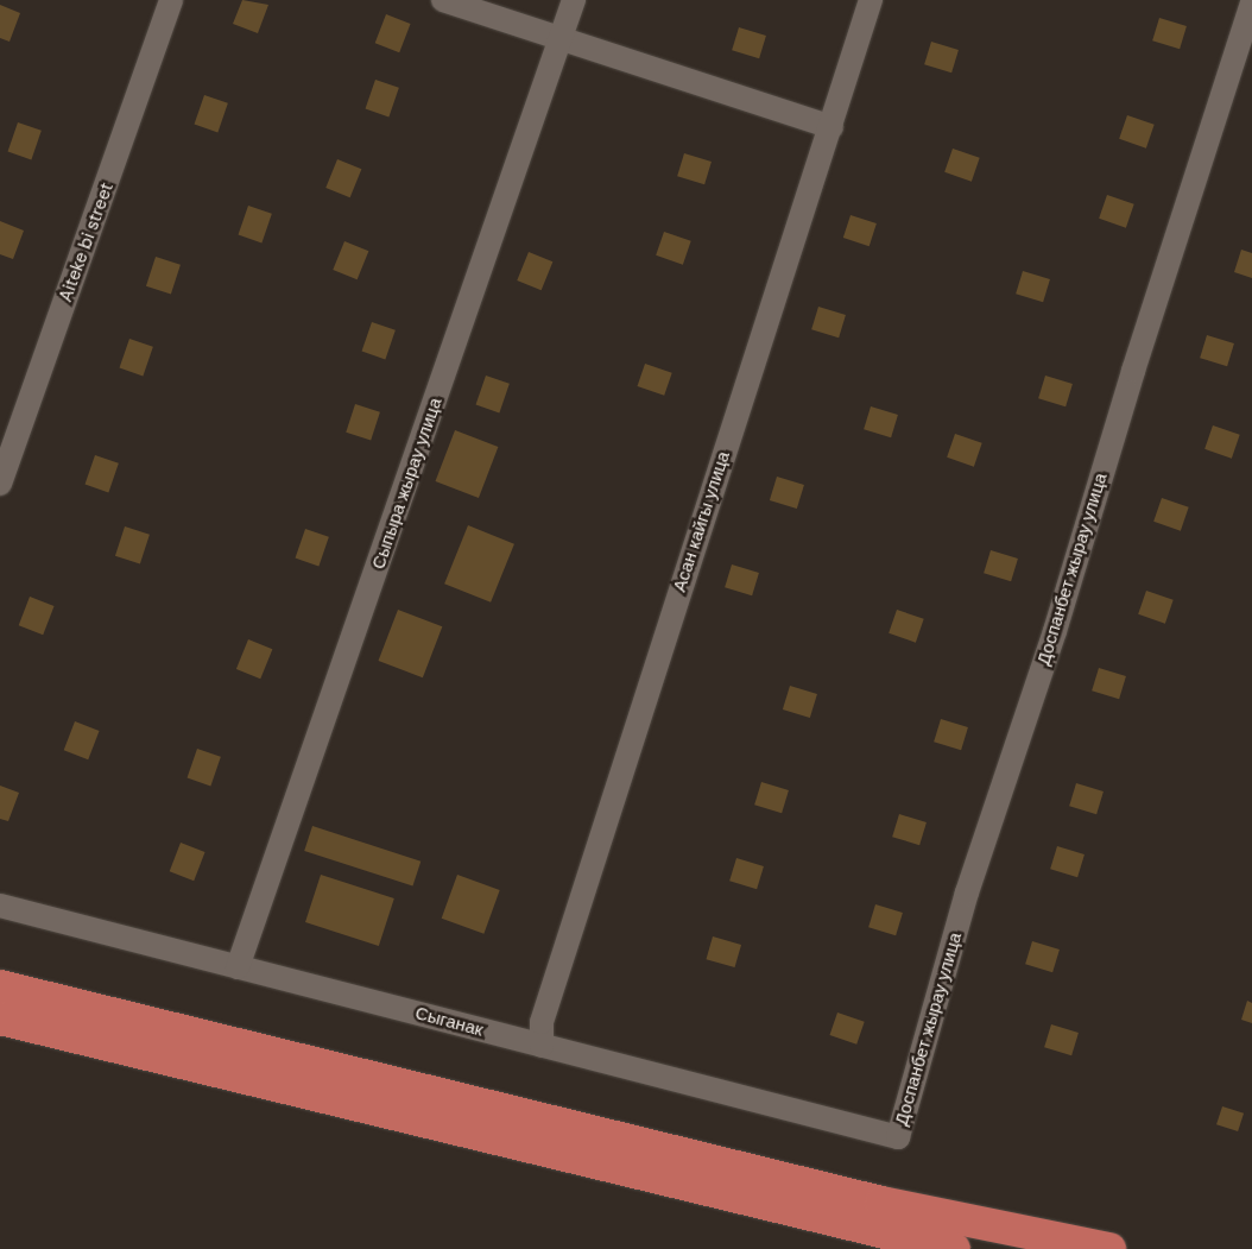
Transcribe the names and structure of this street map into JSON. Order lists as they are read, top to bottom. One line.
{"streets":{"street":["Aiteke bi street","Сыпыра жырау улица","Асан кайгы улица","Доспанбет жырау улица","Сыганак"]},"crossings":[["Сыпыра жырау улица","Сыганак"],["Асан кайгы улица","Сыганак"],["Доспанбет жырау улица","Сыганак"]]}
